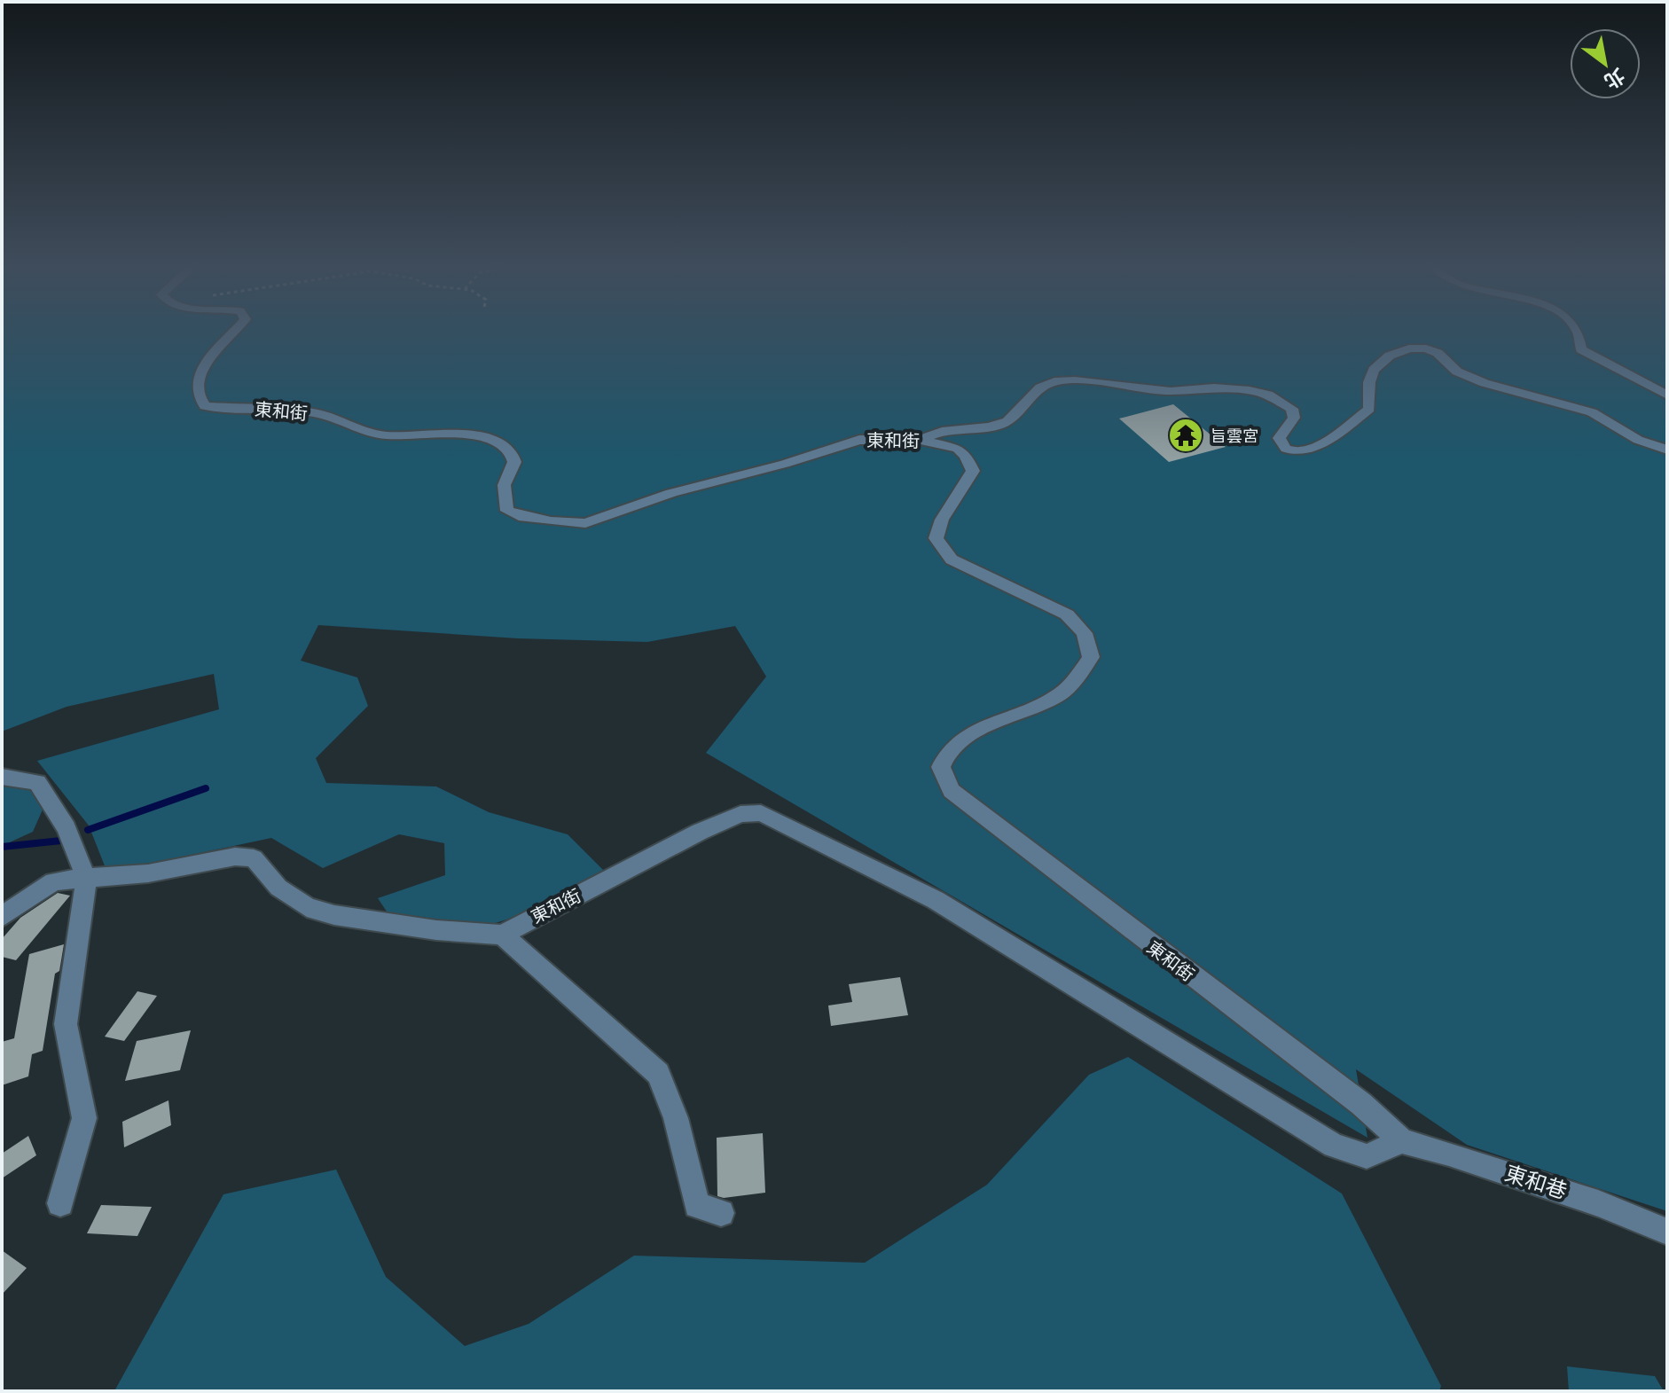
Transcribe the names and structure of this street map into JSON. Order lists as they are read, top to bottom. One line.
{"streets":{"street":["東和街","東和巷"]},"crossings":[["東和街","東和巷"]],"places":{"temple":["旨雲宮"]},"north":"bottom right"}
